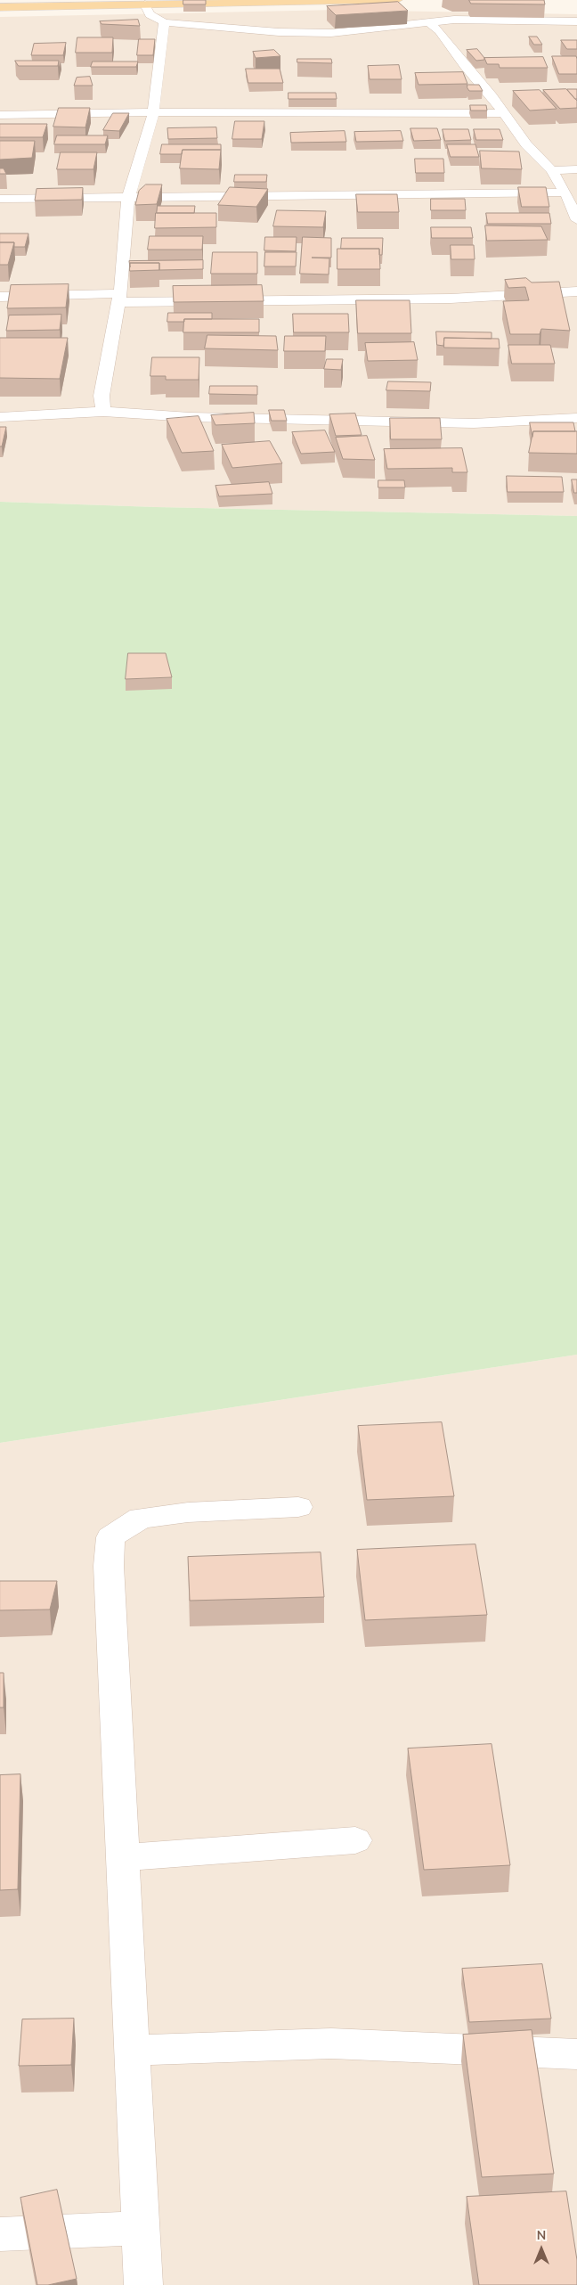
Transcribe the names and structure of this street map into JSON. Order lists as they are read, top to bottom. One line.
{"north":"top"}
